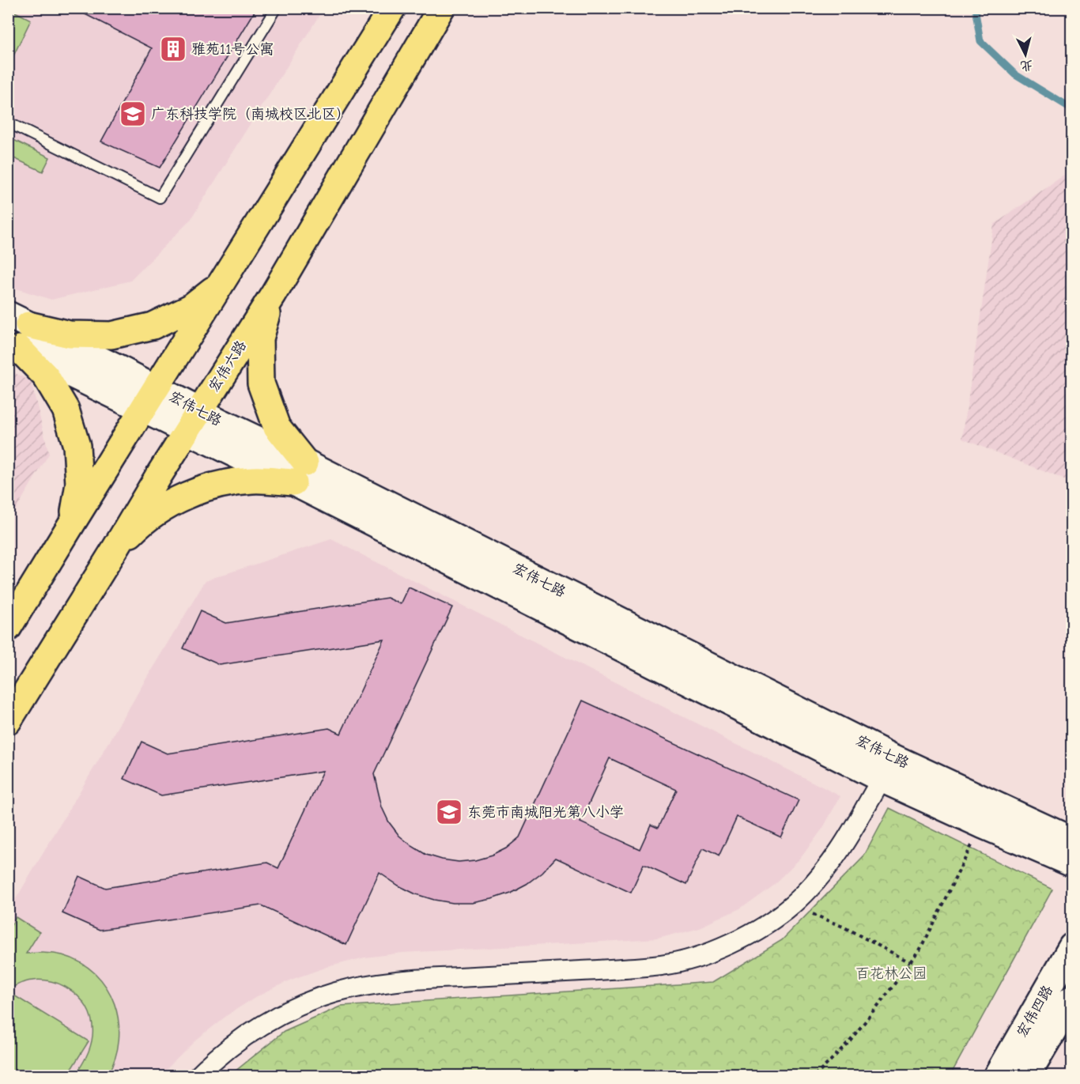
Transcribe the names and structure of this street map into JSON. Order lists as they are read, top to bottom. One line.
{"streets":{"main road":["宏伟六路"],"street":["宏伟七路","宏伟四路"]},"crossings":[["宏伟六路","宏伟七路"]],"parks":["百花林公园"],"places":{"building":["雅苑11号公寓"],"school or university":["广东科技学院（南城校区北区）","东莞市南城阳光第八小学"]},"north":"bottom"}
